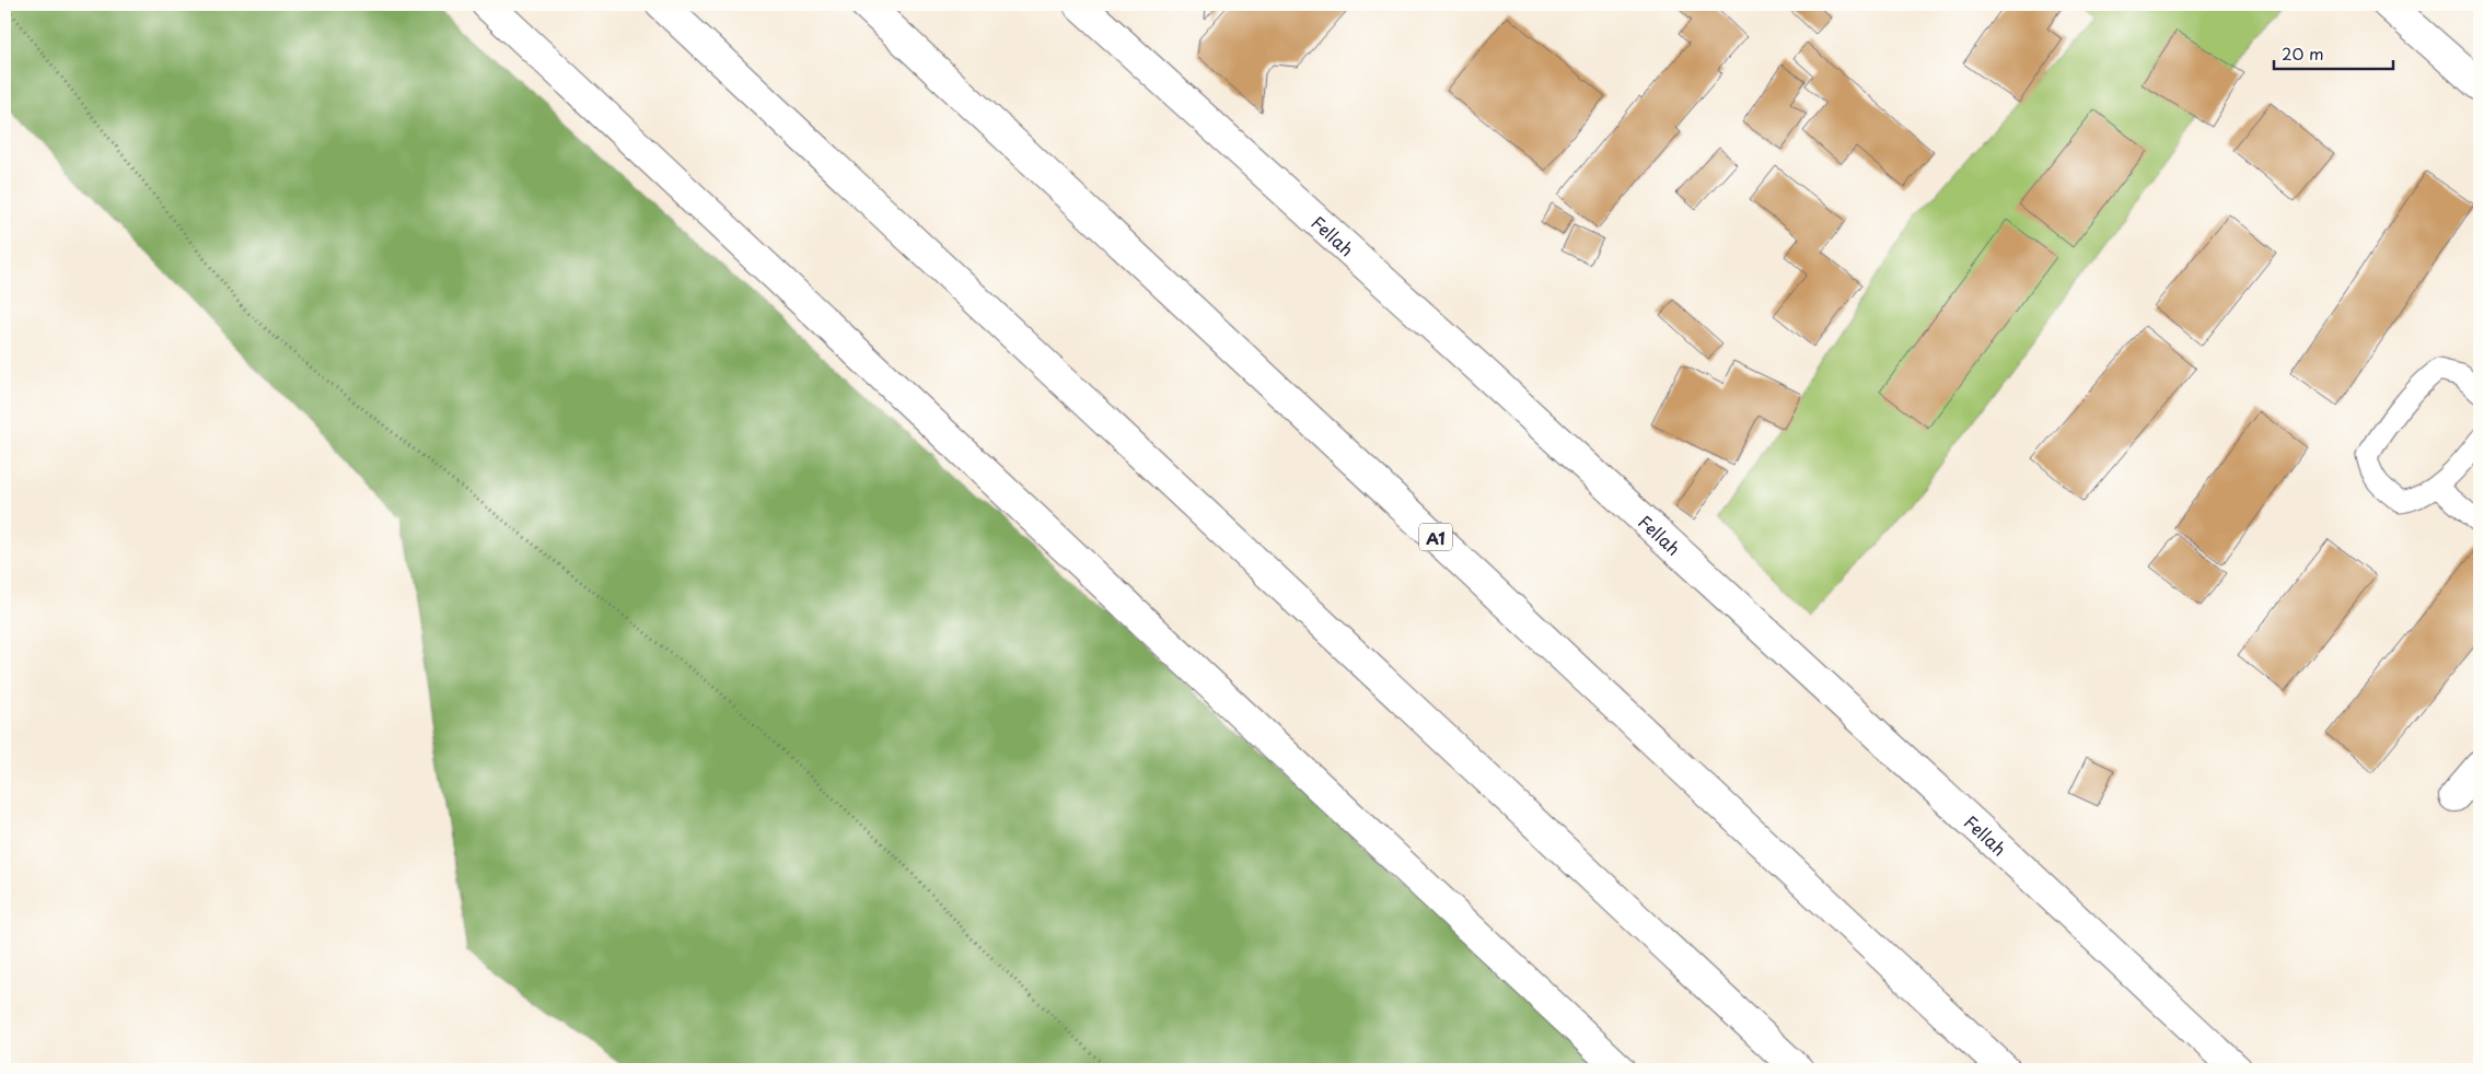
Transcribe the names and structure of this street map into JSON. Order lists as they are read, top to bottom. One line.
{"streets":{"main road":["Fellah","A1"]},"scale_bar":"20 m"}
